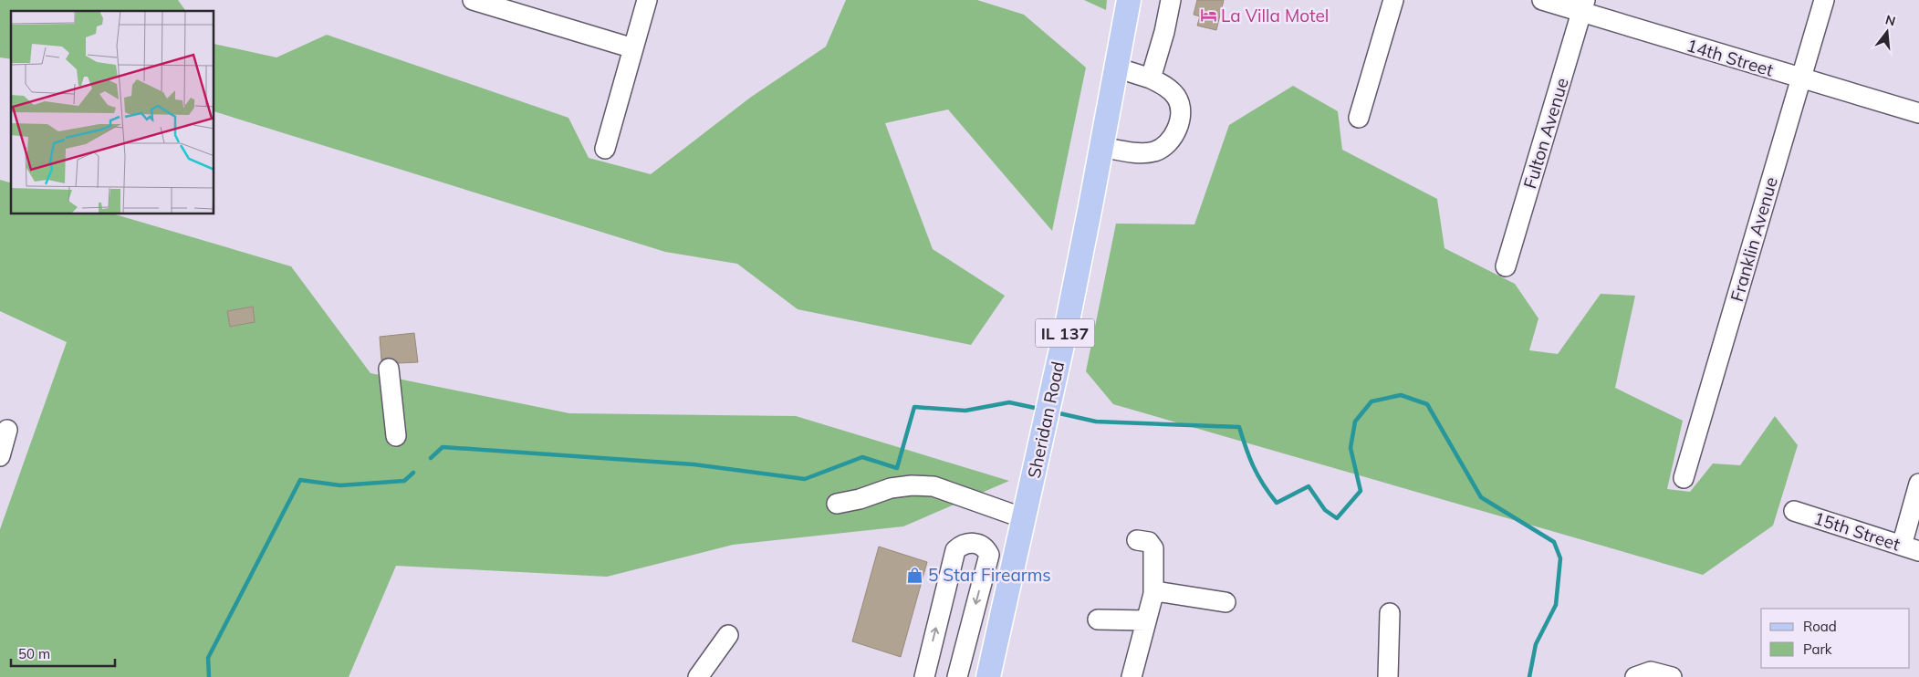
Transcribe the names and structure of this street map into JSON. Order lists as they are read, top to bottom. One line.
{"streets":{"main road":["IL 137","Sheridan Road"],"street":["14th Street","Fulton Avenue","Franklin Avenue","15th Street"]},"crossings":[["14th Street","Fulton Avenue"],["14th Street","Franklin Avenue"]],"places":{"hotel":["La Villa Motel"],"shop":["5 Star Firearms"]},"legend":["Road","Park"],"scale_bar":"50 m","north":"top"}
